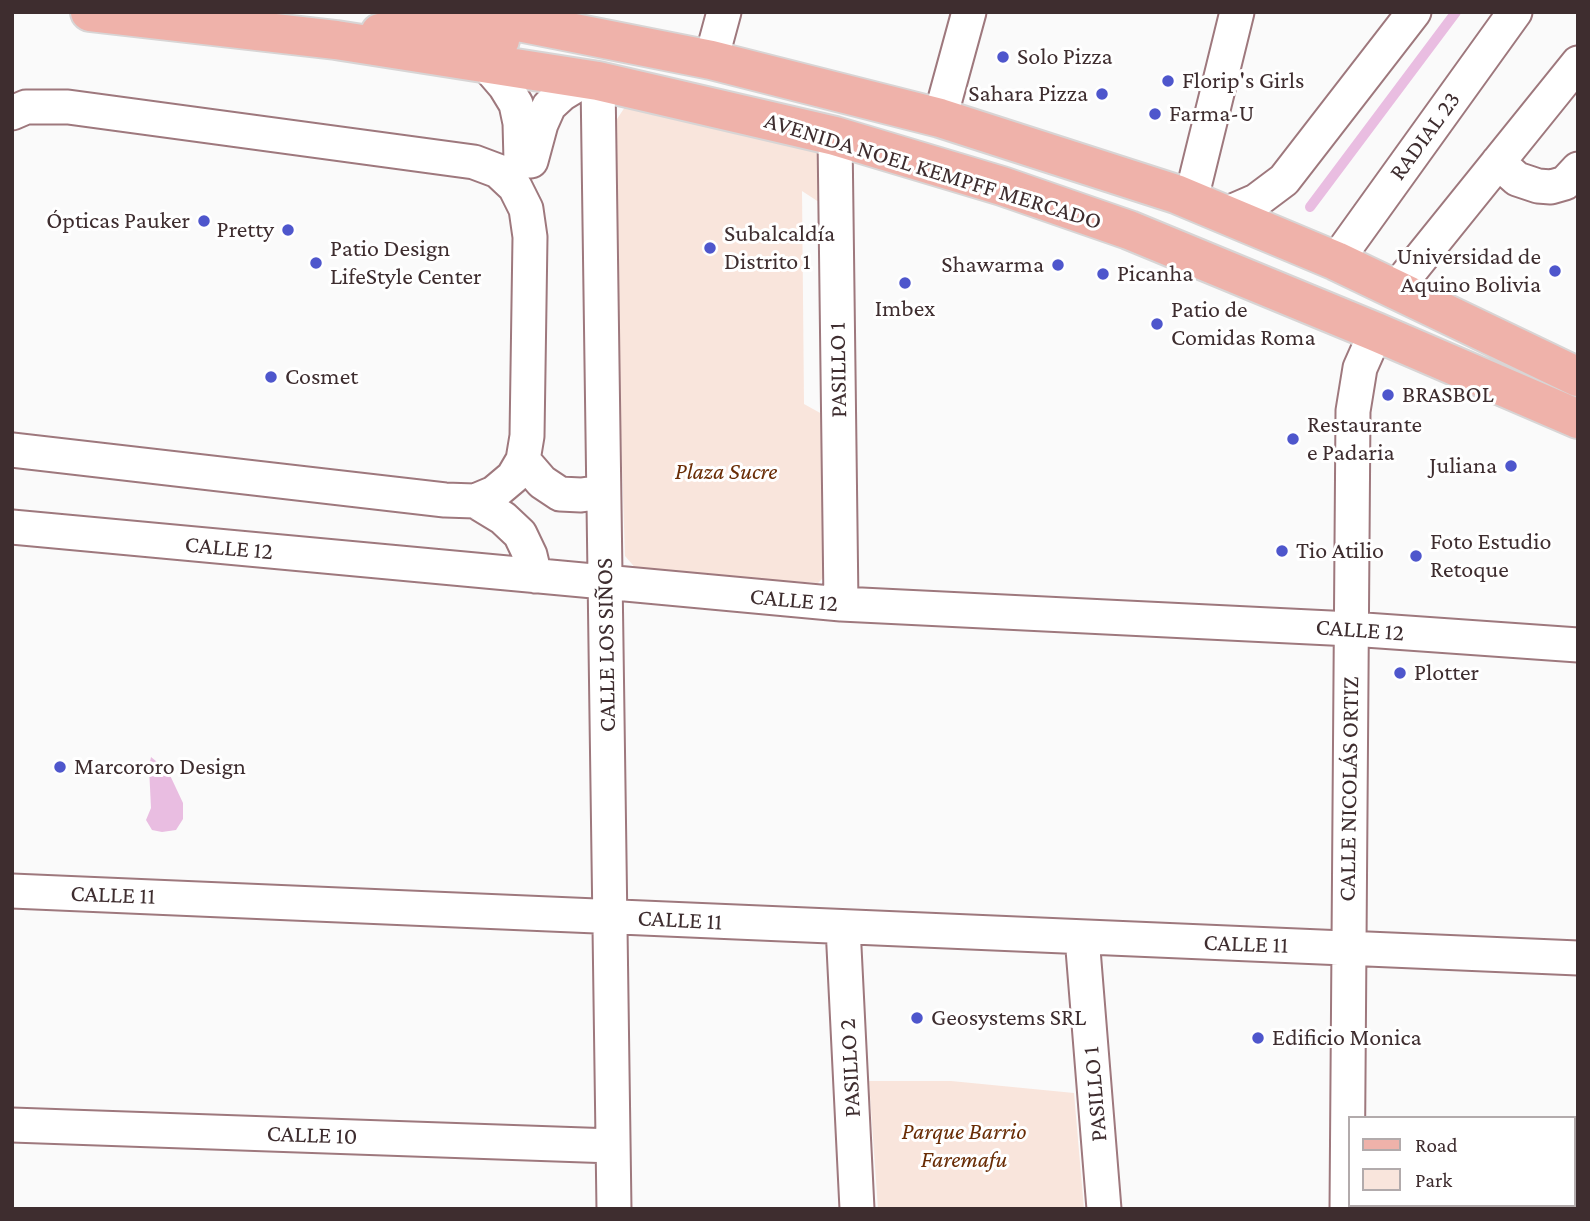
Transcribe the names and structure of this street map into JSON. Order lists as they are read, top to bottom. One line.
{"streets":{"main road":["AVENIDA NOEL KEMPFF MERCADO"],"street":["RADIAL 23","PASILLO 1","CALLE 12","CALLE LOS SIÑOS","CALLE NICOLÁS ORTIZ","CALLE 11","PASILLO 2","CALLE 10"]},"crossings":[["RADIAL 23","AVENIDA NOEL KEMPFF MERCADO"],["AVENIDA NOEL KEMPFF MERCADO","PASILLO 1"],["AVENIDA NOEL KEMPFF MERCADO","CALLE LOS SIÑOS"],["AVENIDA NOEL KEMPFF MERCADO","CALLE NICOLÁS ORTIZ"],["PASILLO 1","CALLE 12"],["PASILLO 1","CALLE 11"],["CALLE 12","CALLE LOS SIÑOS"],["CALLE 12","CALLE NICOLÁS ORTIZ"],["CALLE LOS SIÑOS","CALLE 11"],["CALLE LOS SIÑOS","CALLE 10"],["CALLE NICOLÁS ORTIZ","CALLE 11"],["CALLE 11","PASILLO 2"]],"parks":["Plaza Sucre","Parque Barrio Faremafu"],"places":["Solo Pizza","Florip's Girls","Sahara Pizza","Farma-U","Ópticas Pauker","Pretty","Subalcaldía Distrito 1","Patio Design LifeStyle Center","Shawarma","Universidad de Aquino Bolivia","Picanha","Imbex","Patio de Comidas Roma","Cosmet","BRASBOL","Restaurante e Padaria","Juliana","Tio Atilio","Foto Estudio Retoque","Plotter","Marcororo Design","Geosystems SRL","Edificio Monica"],"legend":["Road","Park"]}
